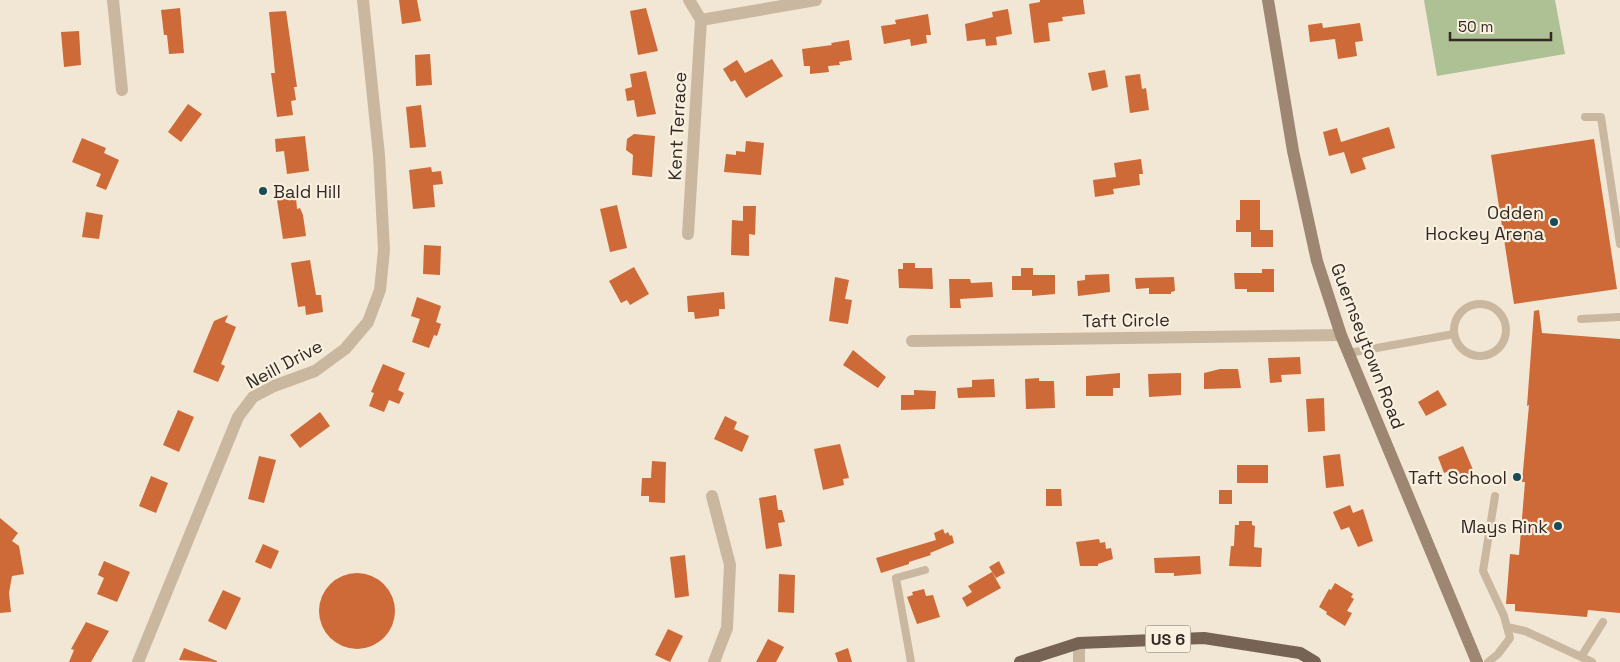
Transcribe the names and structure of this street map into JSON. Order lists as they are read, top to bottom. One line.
{"streets":{"main road":["US 6"],"street":["Kent Terrace","Taft Circle","Guernseytown Road","Neill Drive"]},"crossings":[["Taft Circle","Guernseytown Road"]],"places":["Bald Hill","Odden Hockey Arena","Taft School","Mays Rink"],"scale_bar":"50 m"}
